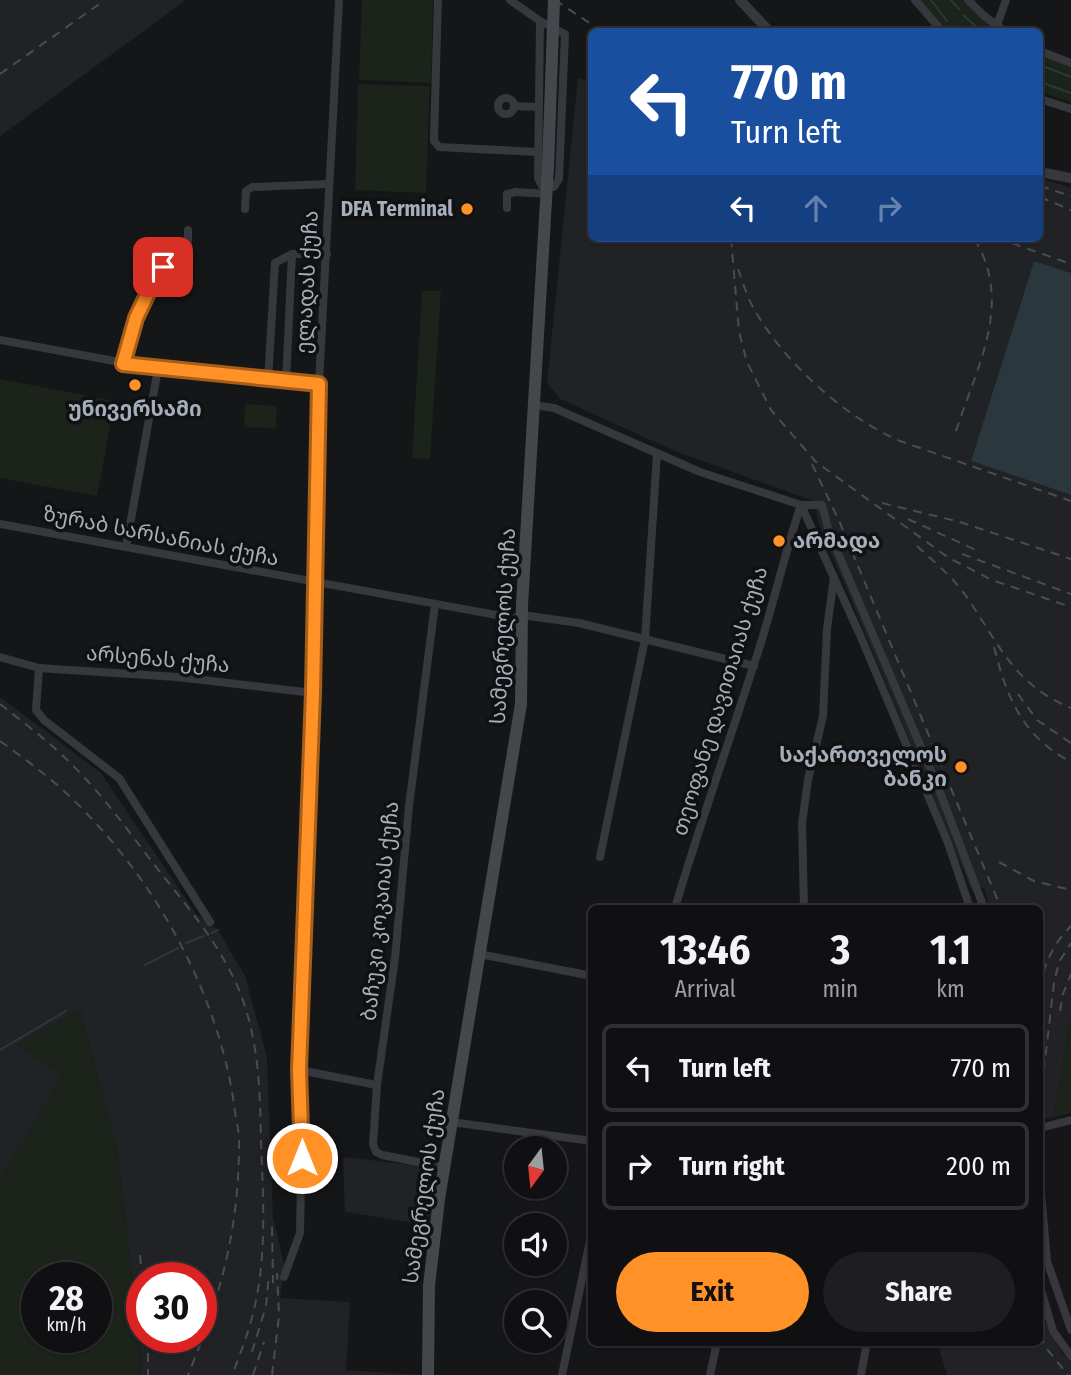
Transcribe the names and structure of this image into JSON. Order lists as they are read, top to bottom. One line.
{"streets":{"main road":["სამეგრელოს ქუჩა"],"street":["ელადას ქუჩა","ზურაბ სარსანიას ქუჩა","არსენას ქუჩა","თეოფანე დავითაიას ქუჩა","ბაჩუკი კოკაიას ქუჩა"]},"crossings":[["ელადას ქუჩა","ზურაბ სარსანიას ქუჩა"],["ელადას ქუჩა","არსენას ქუჩა"],["ზურაბ სარსანიას ქუჩა","სამეგრელოს ქუჩა"],["ზურაბ სარსანიას ქუჩა","თეოფანე დავითაიას ქუჩა"],["ზურაბ სარსანიას ქუჩა","ბაჩუკი კოკაიას ქუჩა"],["სამეგრელოს ქუჩა","ბაჩუკი კოკაიას ქუჩა"]],"places":["DFA Terminal","უნივერსამი","არმადა","საქართველოს ბანკი"],"north":"bottom","page":{"turn":["770 m","Turn left"],"eta":["13:46","Arrival","3","min","1.1","km"],"list":[{"name":"Turn left","value":"770 m"},{"name":"Turn right","value":"200 m"}],"buttons":["Exit","Share"],"speed":"28 km/h","limit":"30"}}
